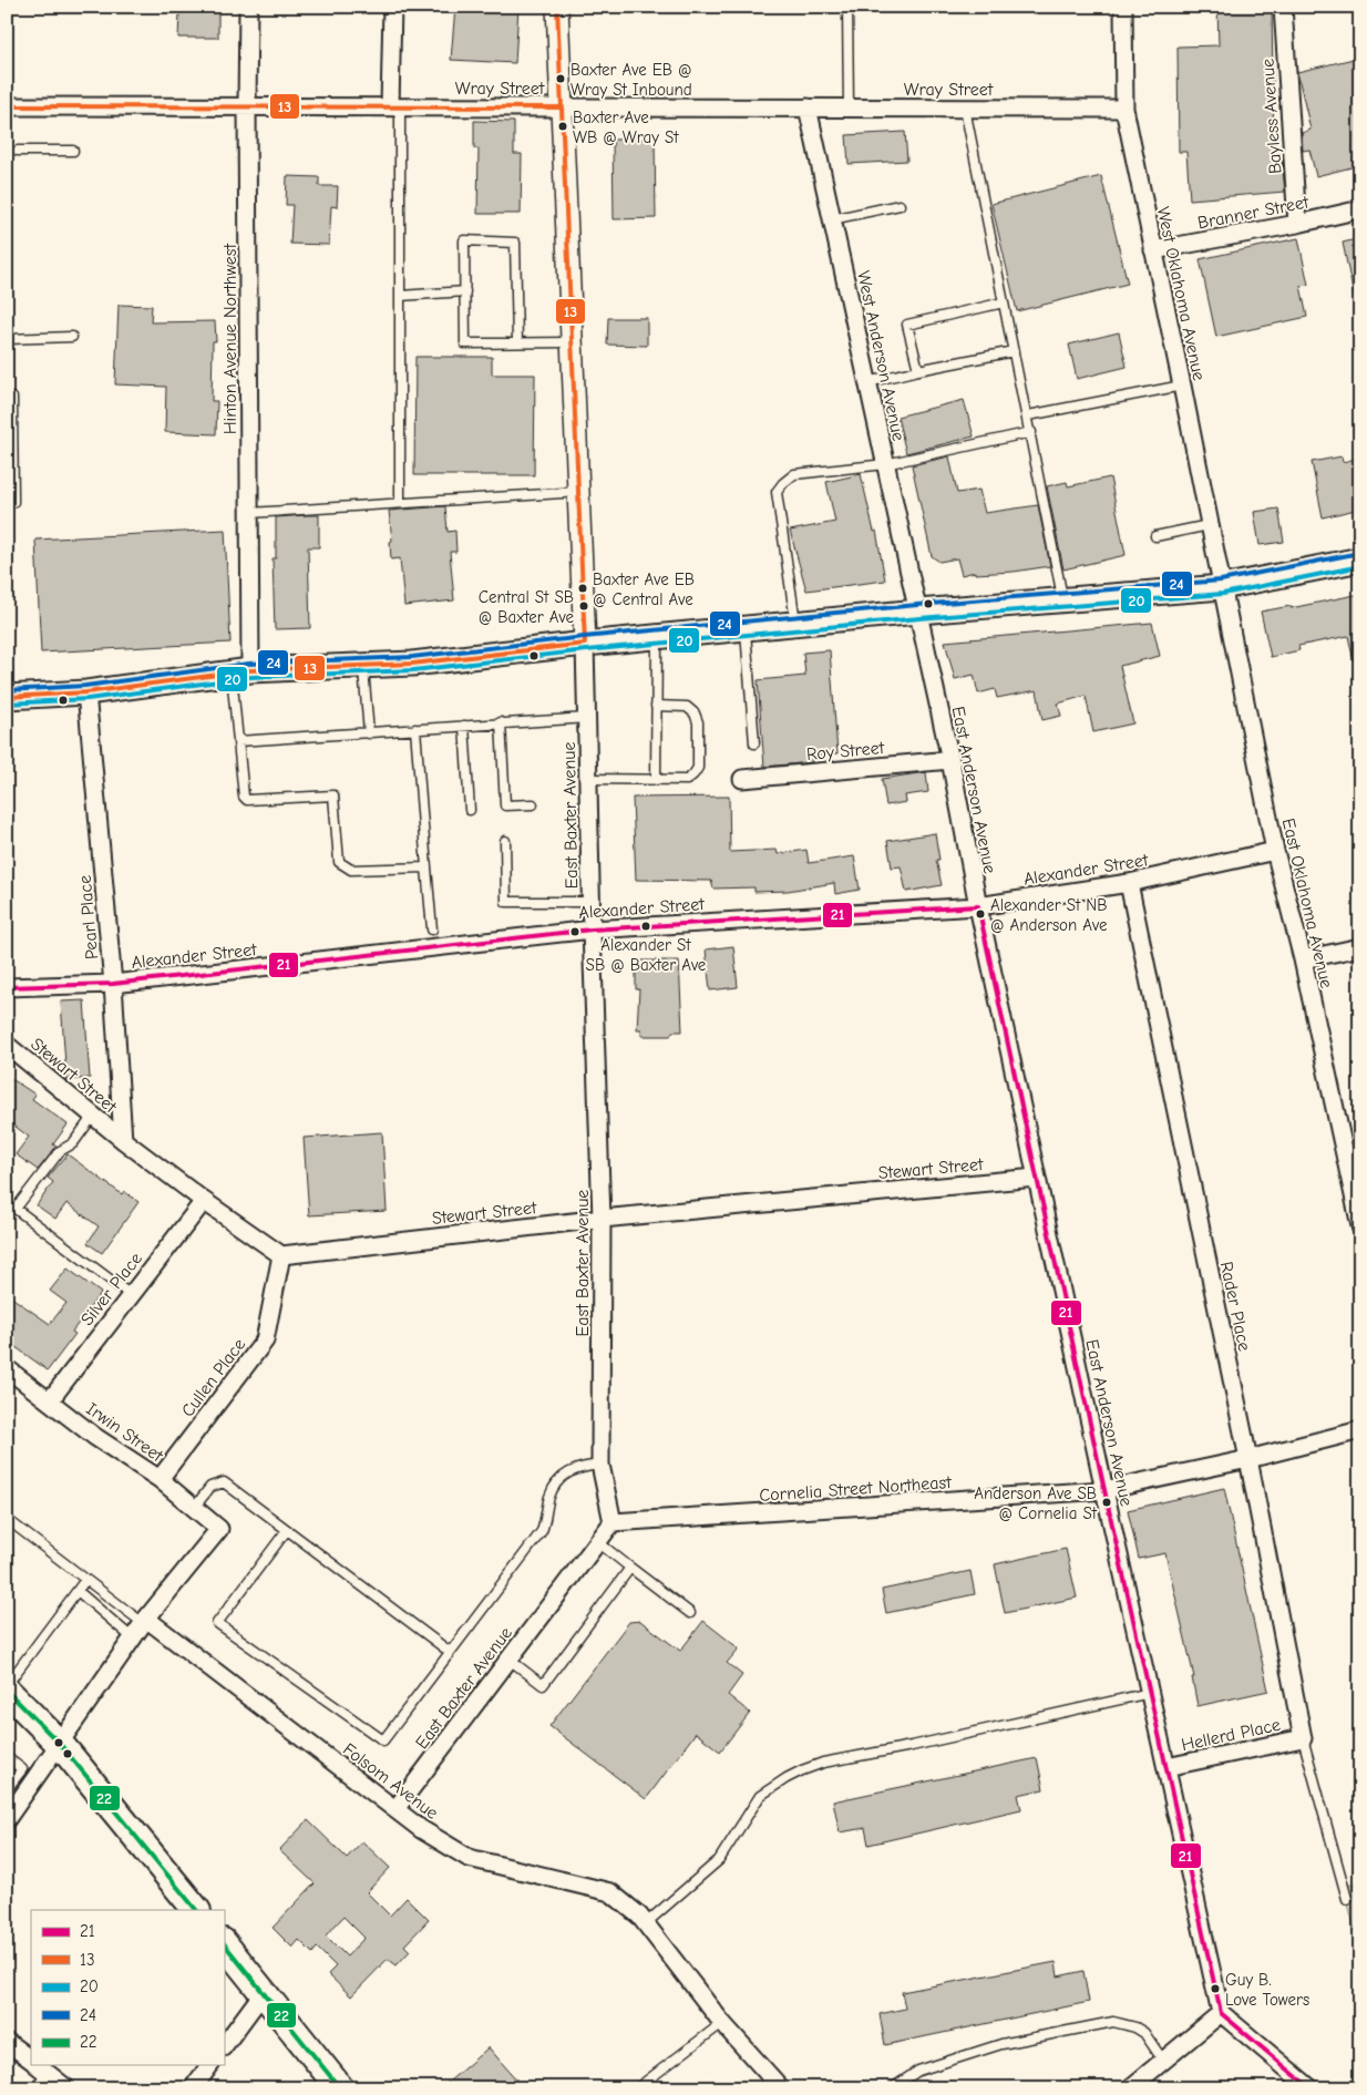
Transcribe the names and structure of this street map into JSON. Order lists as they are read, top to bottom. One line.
{"streets":{"street":["Wray Street","Bayless Avenue","Branner Street","West Oklahoma Avenue","Hinton Avenue Northwest","West Anderson Avenue","Roy Street","East Anderson Avenue","East Baxter Avenue","Alexander Street","East Oklahoma Avenue","Pearl Place","Stewart Street","Silver Place","Rader Place","Cullen Place","Irwin Street","Cornelia Street Northeast","Hellerd Place","Folsom Avenue"]},"crossings":[["Wray Street","West Oklahoma Avenue"],["Wray Street","Hinton Avenue Northwest"],["Wray Street","West Anderson Avenue"],["Bayless Avenue","Branner Street"],["Branner Street","West Oklahoma Avenue"],["West Oklahoma Avenue","East Oklahoma Avenue"],["West Anderson Avenue","East Anderson Avenue"],["Roy Street","East Anderson Avenue"],["East Anderson Avenue","Alexander Street"],["East Anderson Avenue","Stewart Street"],["East Anderson Avenue","Cornelia Street Northeast"],["East Anderson Avenue","Hellerd Place"],["East Baxter Avenue","Alexander Street"],["East Baxter Avenue","Stewart Street"],["East Baxter Avenue","Cornelia Street Northeast"],["East Baxter Avenue","Folsom Avenue"],["Alexander Street","East Oklahoma Avenue"],["Alexander Street","Pearl Place"],["Alexander Street","Rader Place"],["Pearl Place","Stewart Street"],["Stewart Street","Silver Place"],["Stewart Street","Cullen Place"],["Silver Place","Irwin Street"],["Rader Place","Cornelia Street Northeast"],["Rader Place","Hellerd Place"],["Cullen Place","Irwin Street"],["Irwin Street","Folsom Avenue"]],"places":["Baxter Ave EB @ Wray St Inbound","Baxter Ave WB @ Wray St","Baxter Ave EB @ Central Ave","Central St SB @ Baxter Ave","Alexander St NB @ Anderson Ave","Alexander St SB @ Baxter Ave","Anderson Ave SB @ Cornelia St","Guy B. Love Towers"],"lines":["transit line 13","transit line 24","transit line 20","transit line 21","transit line 22"],"legend":["21","13","20","24","22"]}
